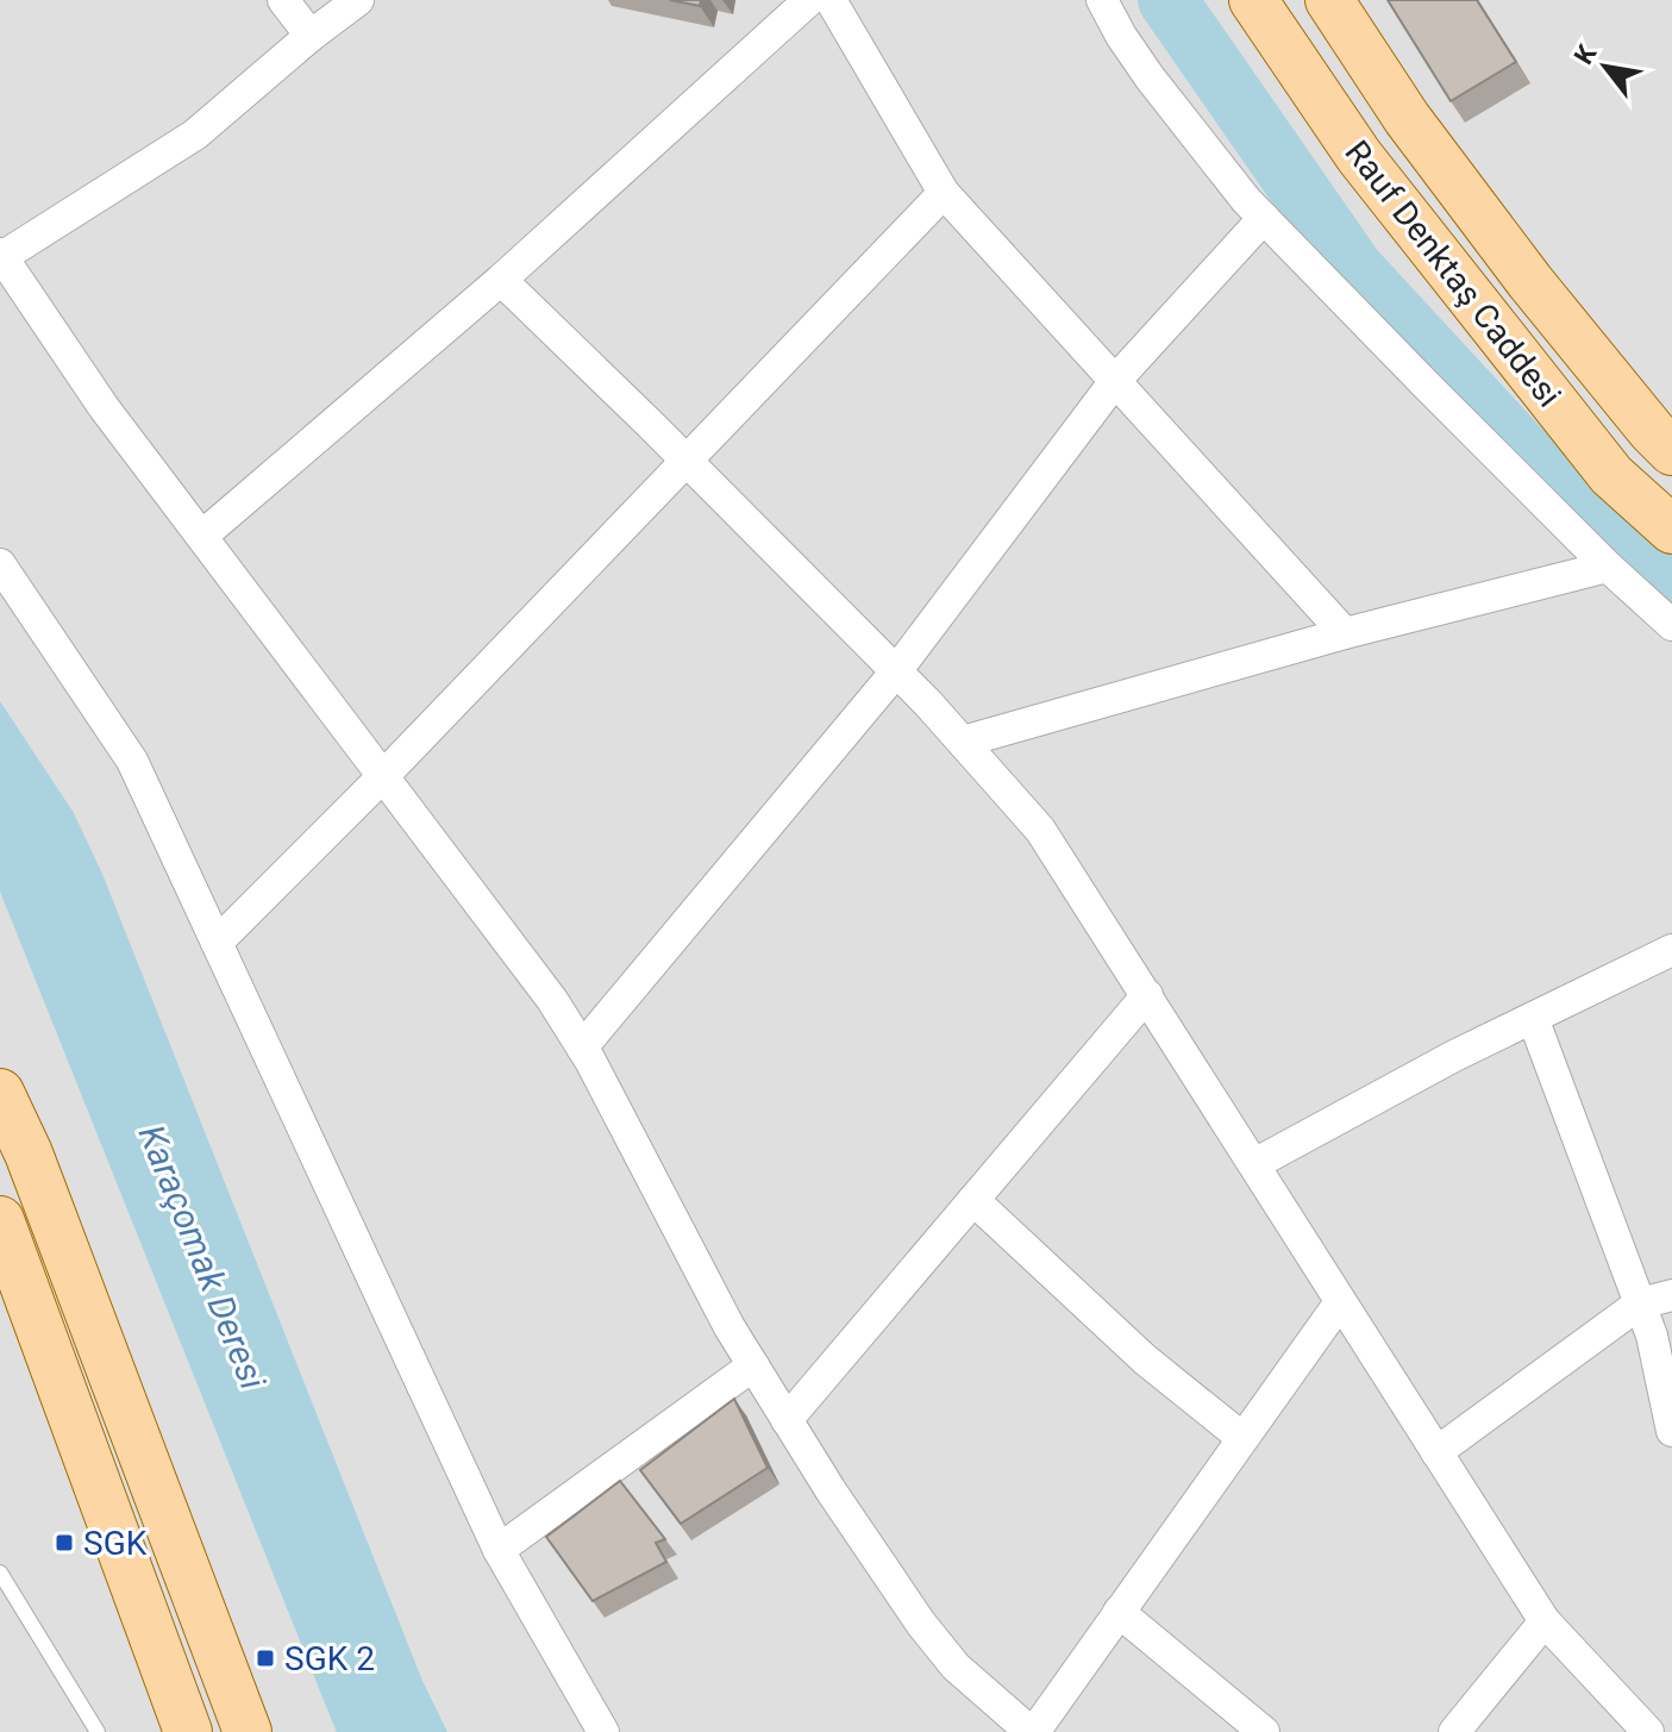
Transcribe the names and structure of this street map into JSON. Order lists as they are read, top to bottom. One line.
{"streets":{"main road":["Rauf Denktaş Caddesi"]},"water":["Karaçomak Deresi"],"places":{"transit":["SGK","SGK 2"]},"north":"top left"}
